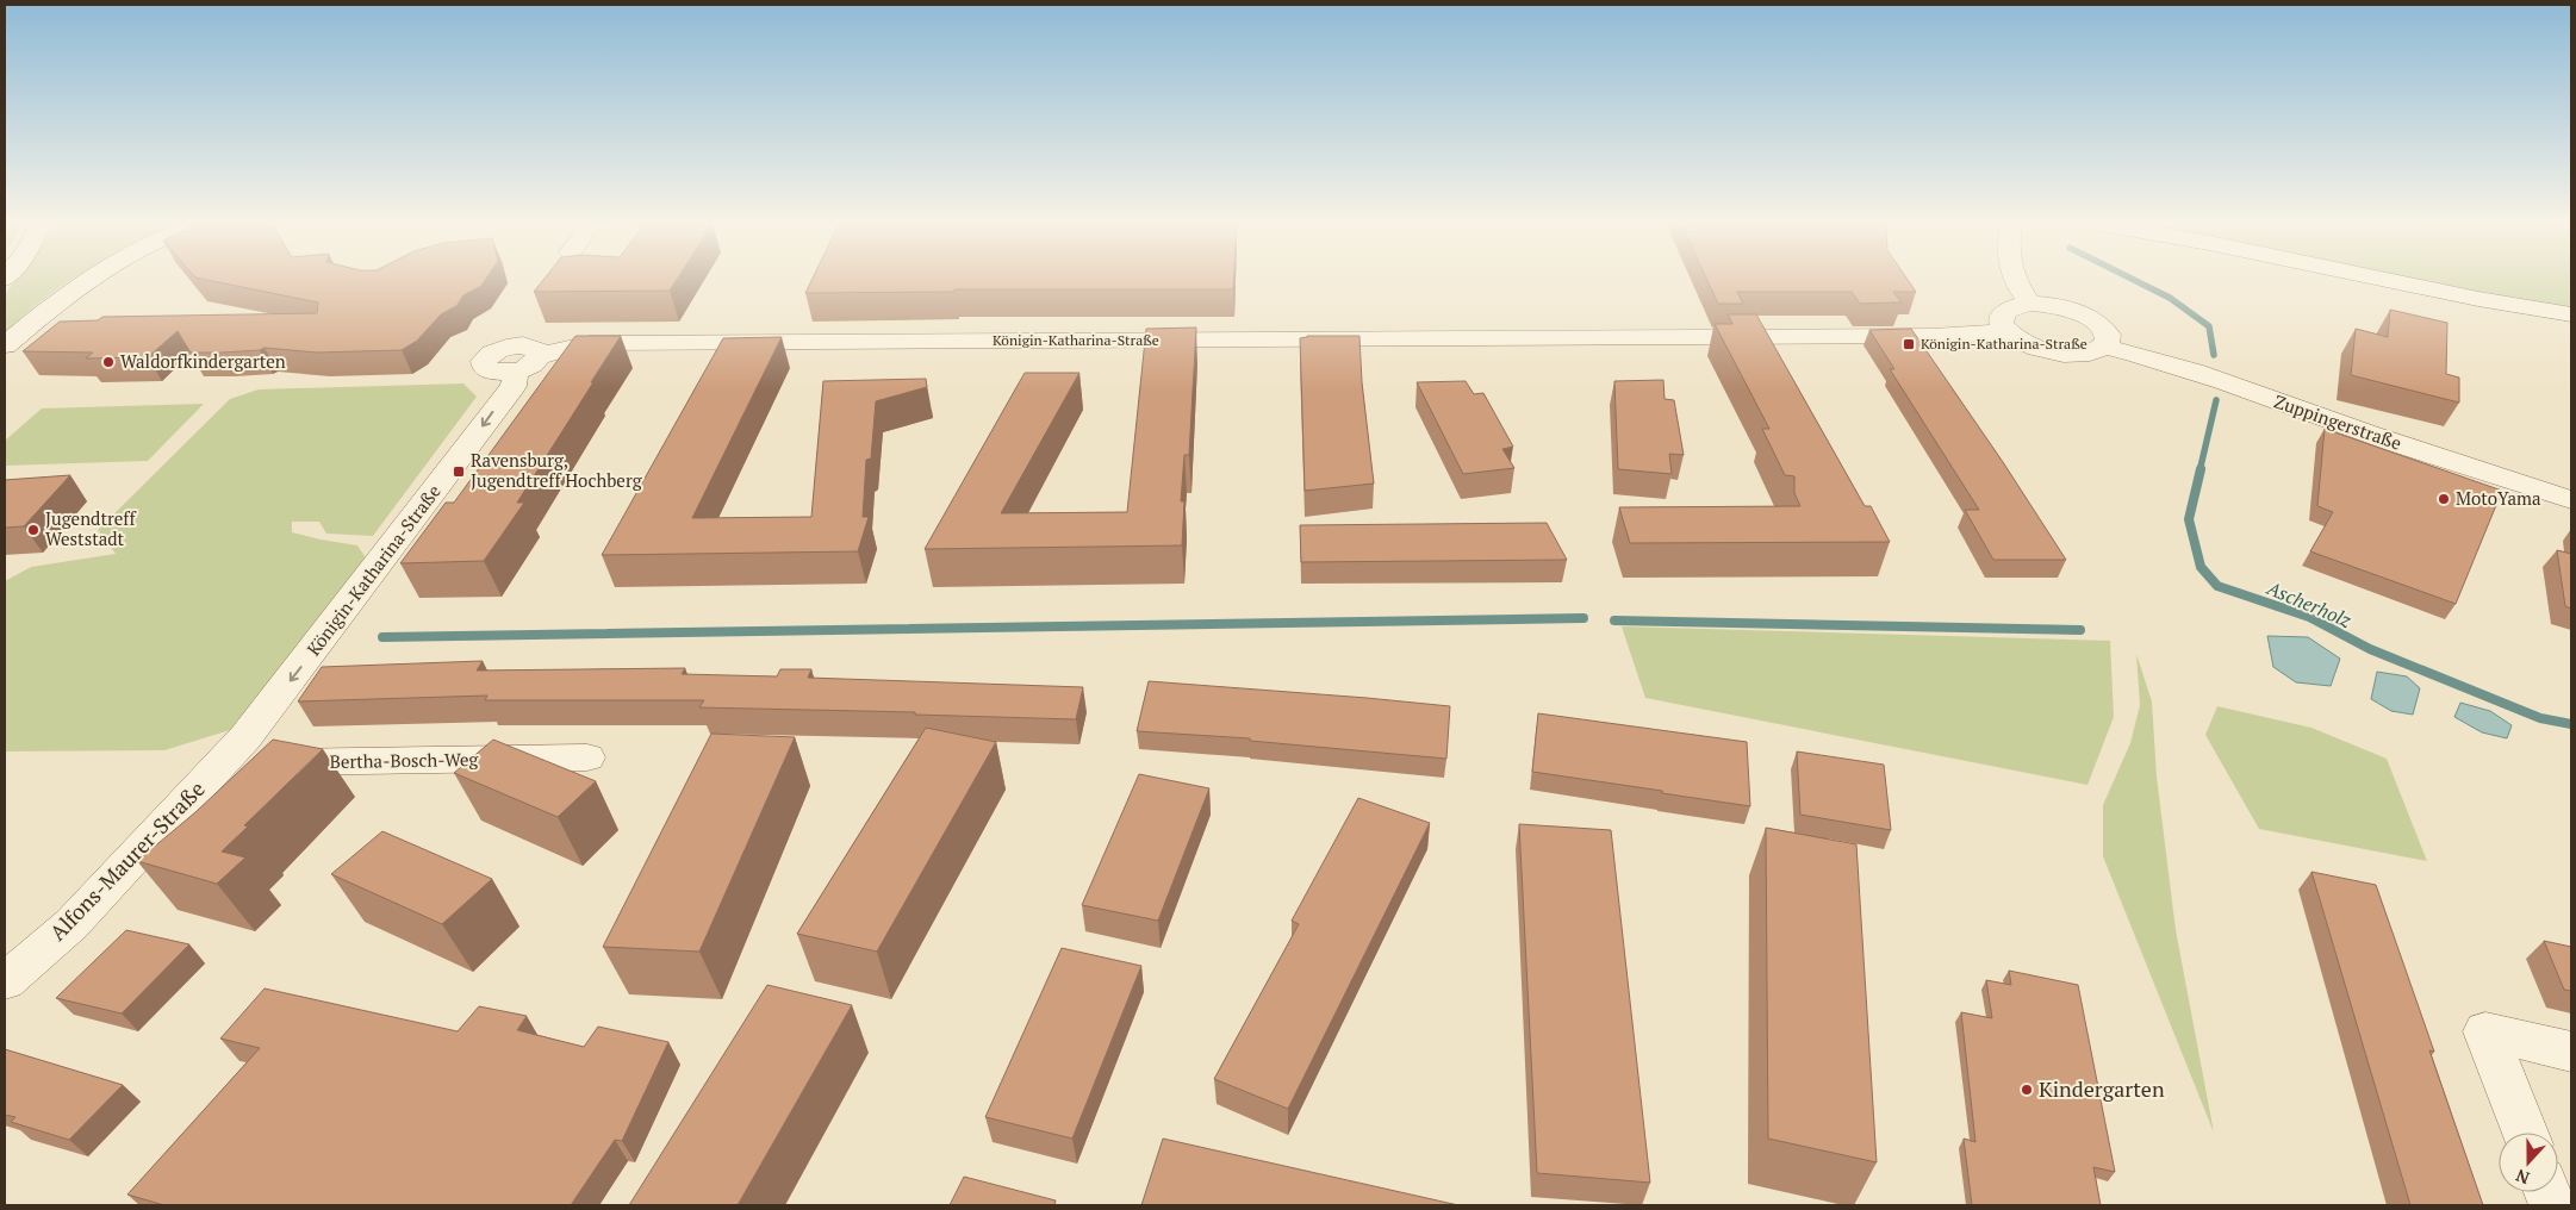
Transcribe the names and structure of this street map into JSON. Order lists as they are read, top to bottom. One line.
{"streets":{"street":["Königin-Katharina-Straße","Zuppingerstraße","Bertha-Bosch-Weg","Alfons-Maurer-Straße"]},"crossings":[["Königin-Katharina-Straße","Zuppingerstraße"],["Königin-Katharina-Straße","Bertha-Bosch-Weg"],["Königin-Katharina-Straße","Alfons-Maurer-Straße"],["Bertha-Bosch-Weg","Alfons-Maurer-Straße"]],"one_way":["Königin-Katharina-Straße"],"water":["Ascherholz"],"places":{"transit":["Königin-Katharina-Straße","Ravensburg, Jugendtreff Hochberg"],"other":["Waldorfkindergarten","MotoYama","Jugendtreff Weststadt","Kindergarten"]},"north":"bottom"}
